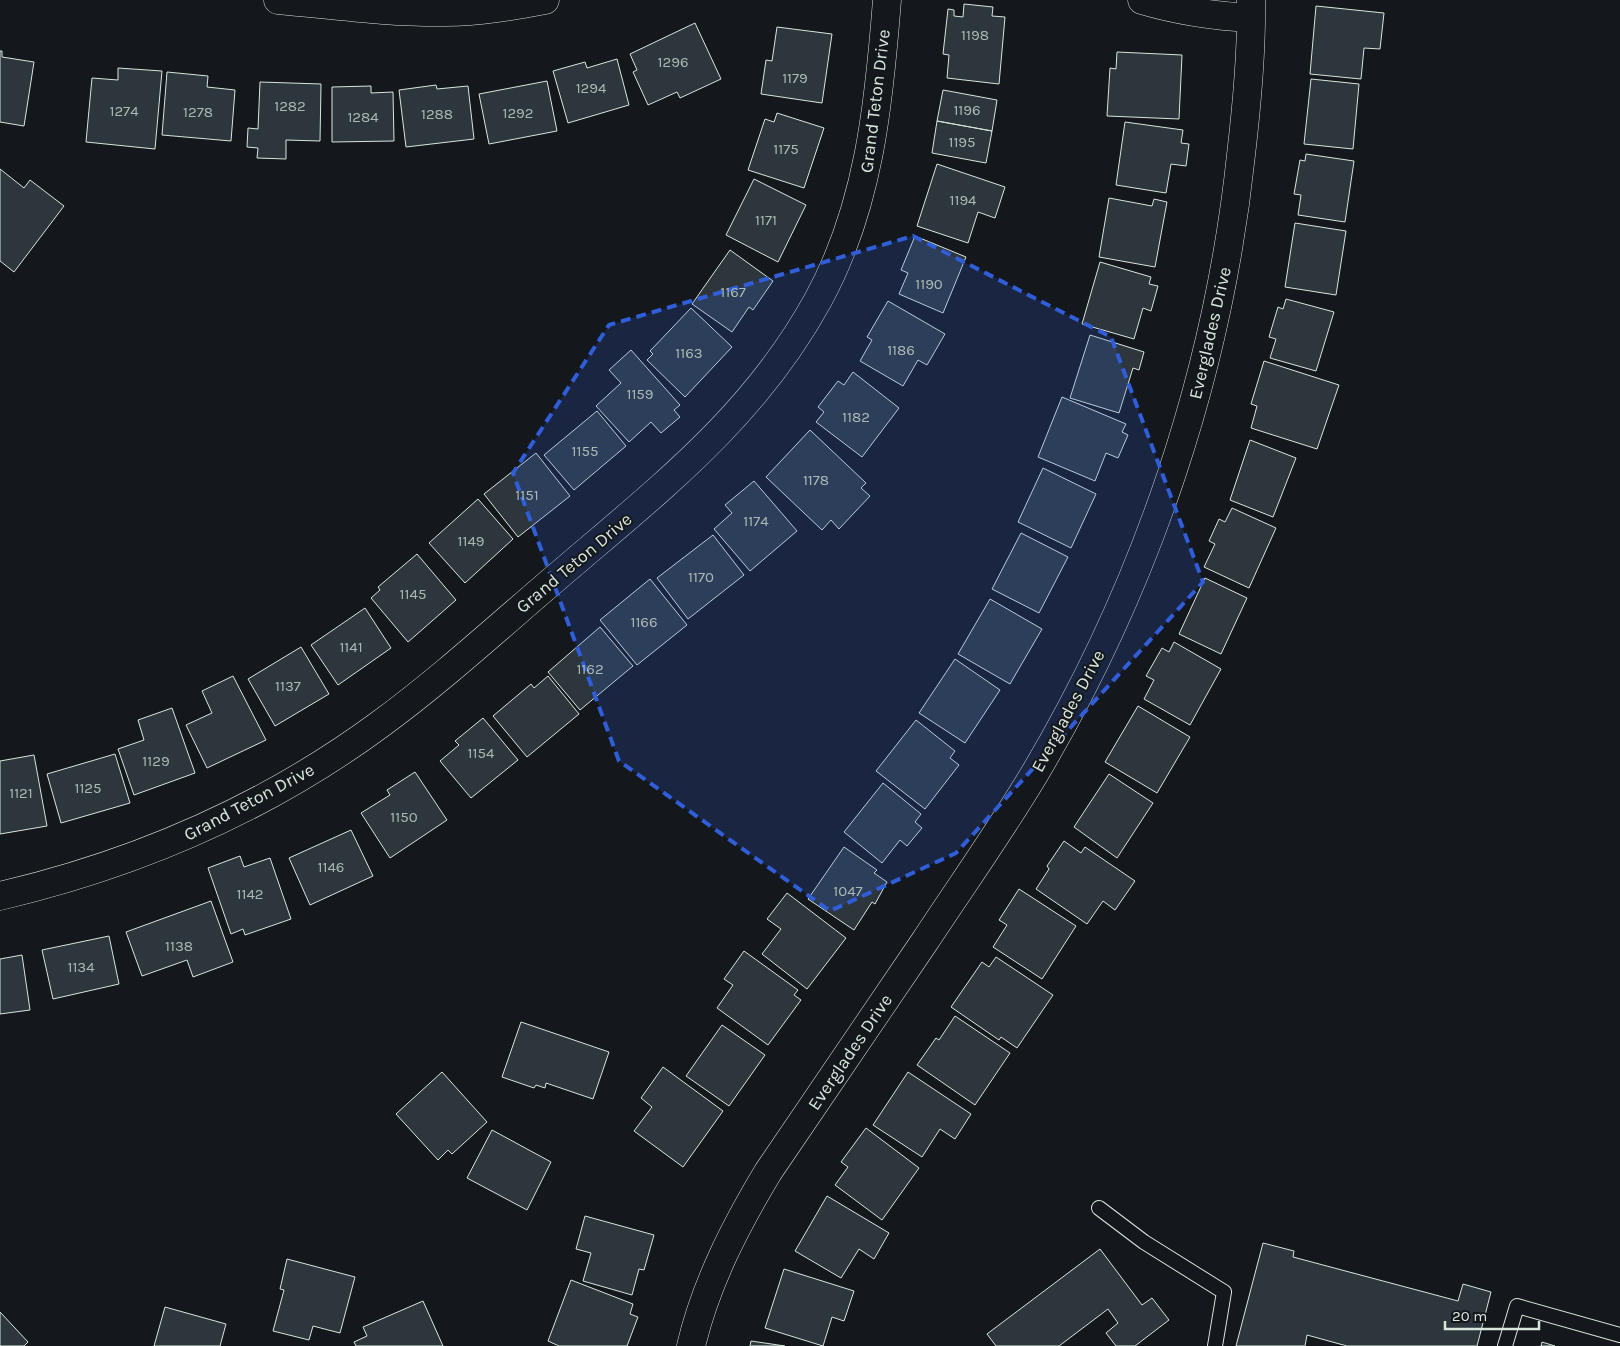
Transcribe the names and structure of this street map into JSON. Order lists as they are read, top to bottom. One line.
{"streets":{"street":["Grand Teton Drive","Everglades Drive"]},"house_numbers":["1198","1296","1179","1294","1282","1196","1274","1278","1292","1288","1284","1195","1175","1194","1171","1190","1167","1186","1163","1159","1182","1155","1178","1151","1174","1149","1170","1145","1166","1141","1162","1137","1154","1129","1125","1121","1150","1146","1047","1142","1138","1134"],"scale_bar":"20 m"}
